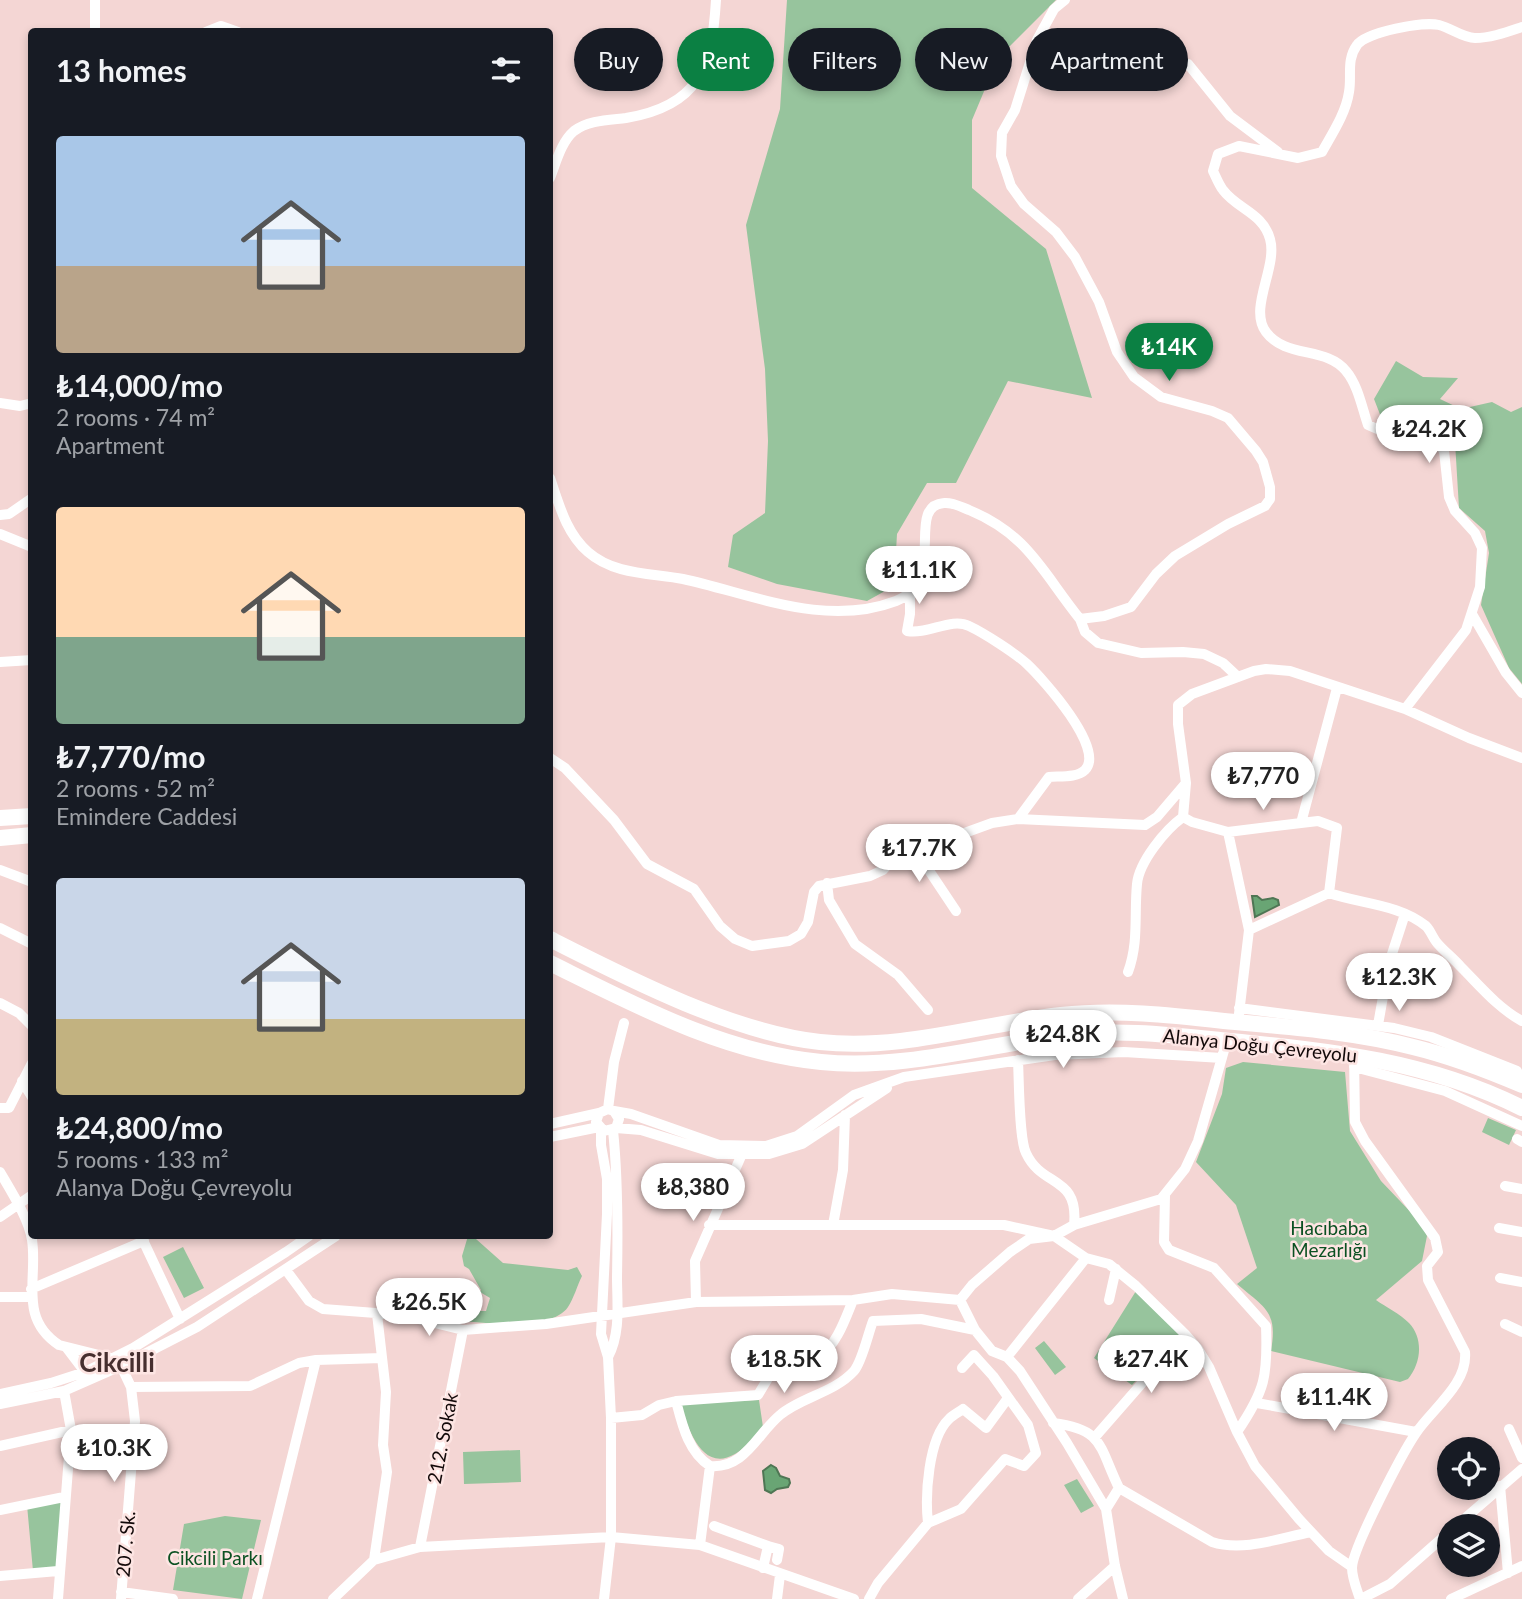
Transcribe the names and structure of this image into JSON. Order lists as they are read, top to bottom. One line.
{"streets":{"highway":["Alanya Doğu Çevreyolu"],"street":["212. Sokak","207. Sk."]},"districts":["Cikcilli"],"parks":["Hacıbaba Mezarlığı","Cikcili Parkı"],"page":{"chip":["Buy","Rent","Filters","New","Apartment"],"heading":"13 homes","list":[{"name":"₺14,000/mo","note":"2 rooms · 74 m² · Apartment"},{"name":"₺7,770/mo","note":"2 rooms · 52 m² · Emindere Caddesi"},{"name":"₺24,800/mo","note":"5 rooms · 133 m² · Alanya Doğu Çevreyolu"}],"price":["₺14K","₺24.2K","₺11.1K","₺7,770","₺17.7K","₺12.3K","₺24.8K","₺8,380","₺26.5K","₺18.5K","₺27.4K","₺11.4K","₺10.3K"]}}
